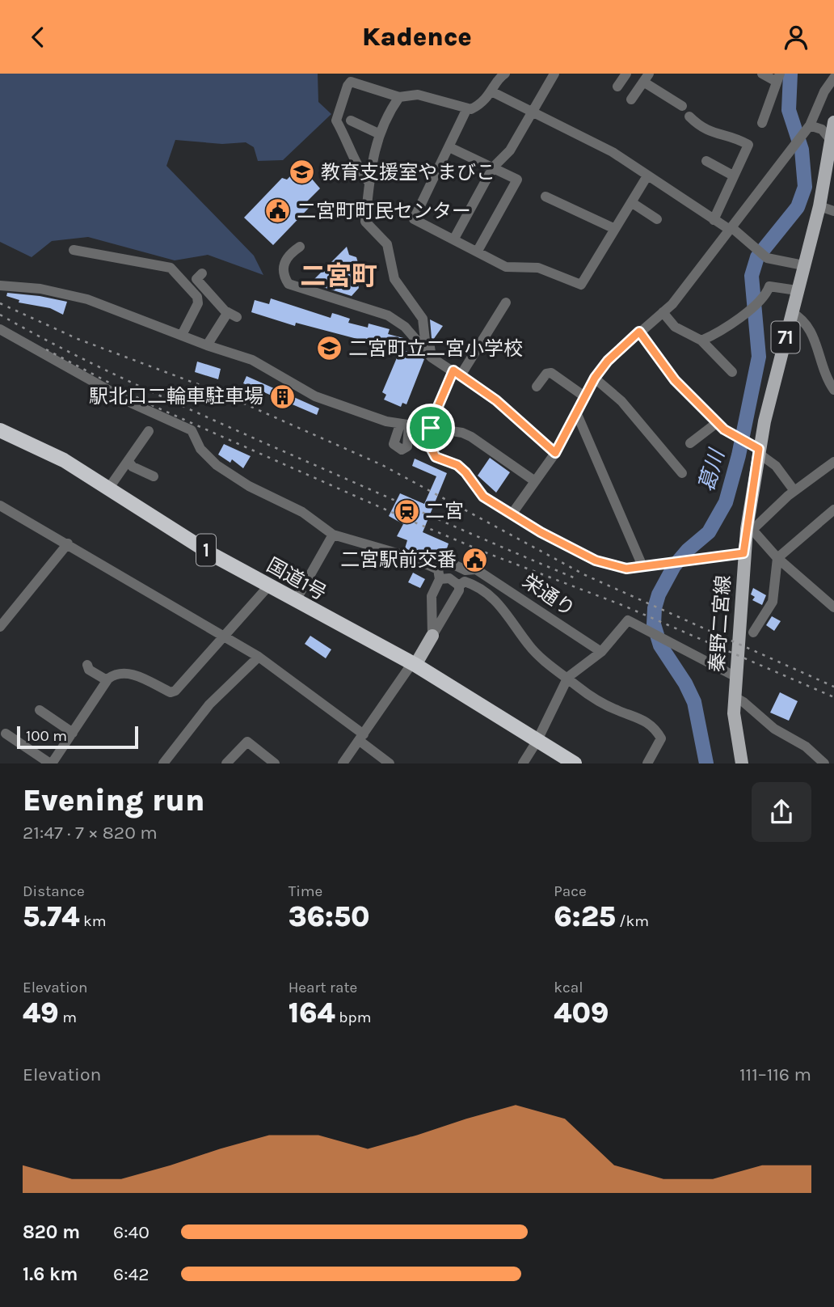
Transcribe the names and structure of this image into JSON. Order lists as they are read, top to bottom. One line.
{"streets":{"highway":["1","国道1号"],"main road":["71","秦野二宮線"],"street":["栄通り"]},"districts":["二宮町"],"water":["葛川"],"places":{"school or university":["教育支援室やまびこ","二宮町立二宮小学校"],"public building":["二宮町町民センター","二宮駅前交番"],"building":["駅北口二輪車駐車場"],"station":["二宮"]},"scale_bar":"100 m","page":{"header":"Kadence","scale":"100 m","heading":["Evening run","21:47 · 7 × 820 m"],"stats":[["Distance","5.74 km"],["Time","36:50"],["Pace","6:25 /km"],["Elevation","49 m"],["Heart rate","164 bpm"],["kcal","409"]],"chart":["Elevation","111–116 m"],"list":[{"name":"820 m","note":"6:40"},{"name":"1.6 km","note":"6:42"}]}}
